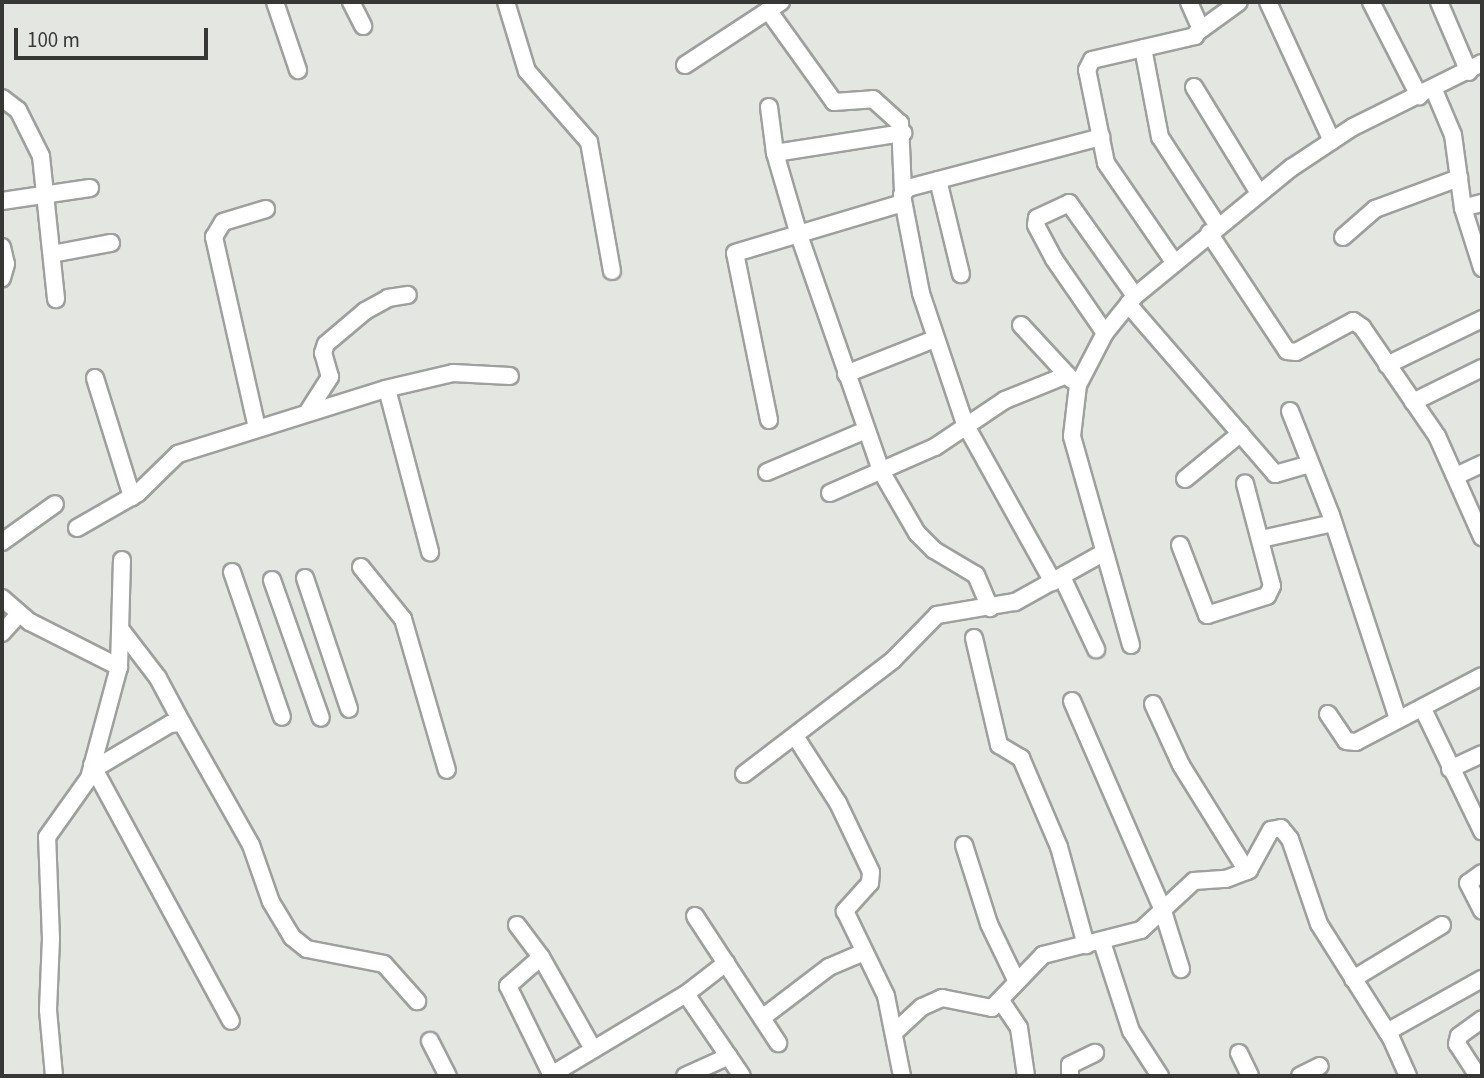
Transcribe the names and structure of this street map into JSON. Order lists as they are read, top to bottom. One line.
{"scale_bar":"100 m"}
